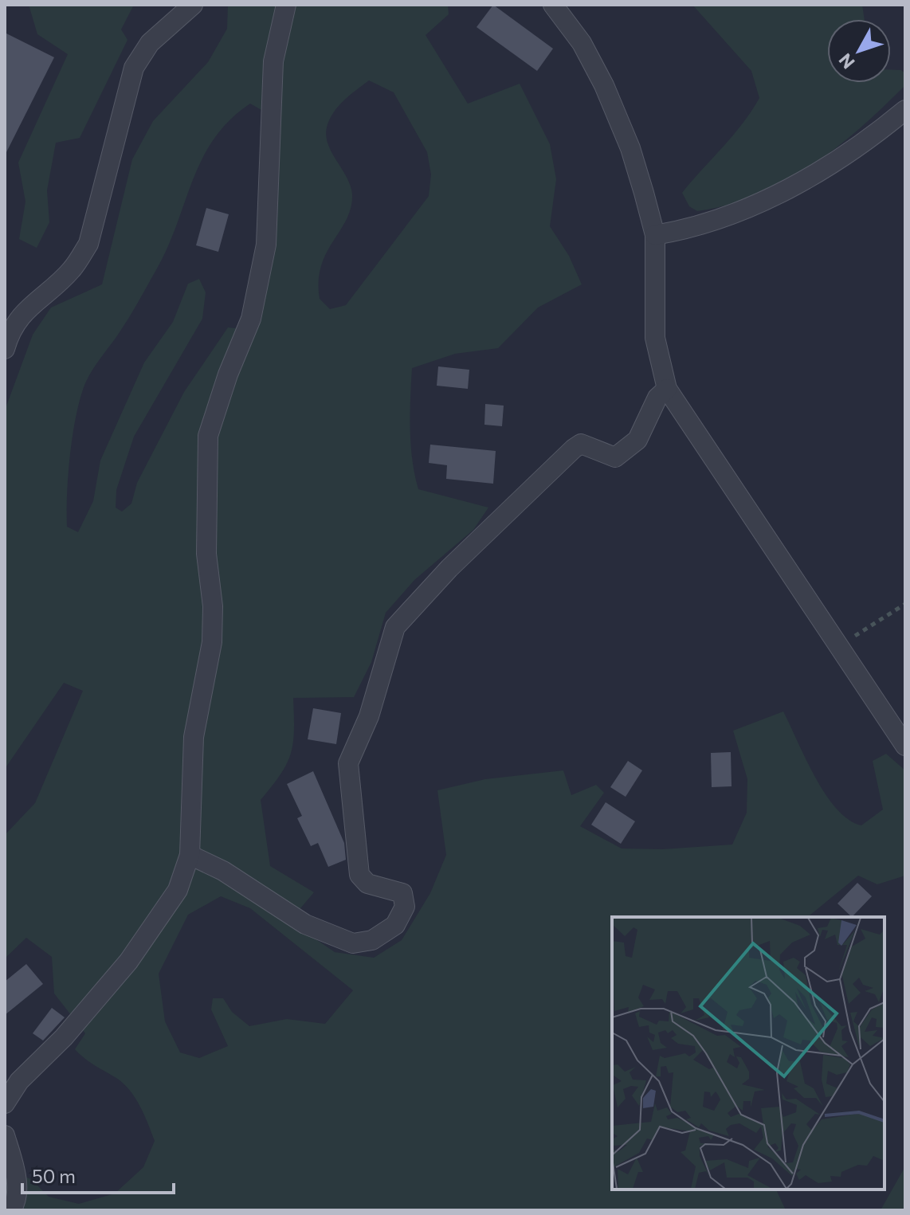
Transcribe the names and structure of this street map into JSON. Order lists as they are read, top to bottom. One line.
{"scale_bar":"50 m","north":"bottom left"}
